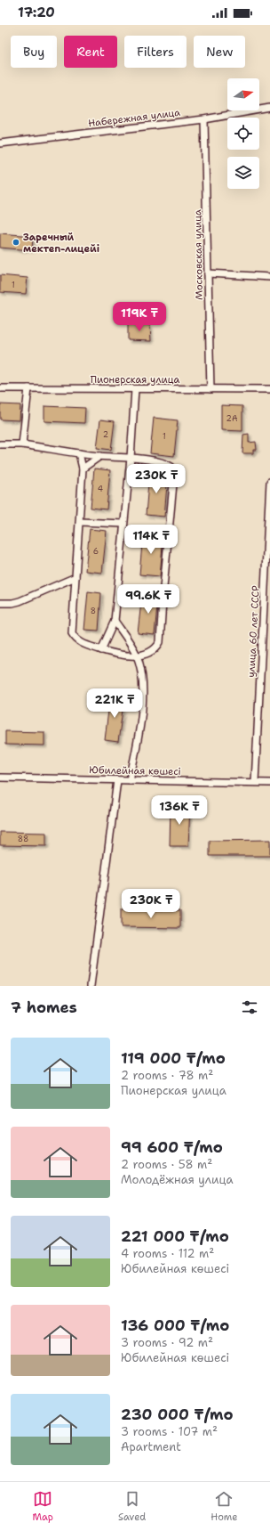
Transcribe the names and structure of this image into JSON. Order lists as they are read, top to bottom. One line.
{"streets":{"street":["Набережная улица","Московская улица","Пионерская улица","улица 60 лет СССР","Юбилейная көшесі"]},"crossings":[["Набережная улица","Московская улица"],["Московская улица","Пионерская улица"],["улица 60 лет СССР","Юбилейная көшесі"]],"places":["Заречный мектеп-лицейі"],"house_numbers":["1","2А","2","1","4","6","8","88"],"north":"right","page":{"status":"17:20","chip":["Buy","Rent","Filters","New"],"price":["119K ₸","230K ₸","114K ₸","99.6K ₸","221K ₸","136K ₸","230K ₸"],"heading":"7 homes","list":[{"name":"119 000 ₸/mo","note":"2 rooms · 78 m² · Пионерская улица"},{"name":"99 600 ₸/mo","note":"2 rooms · 58 m² · Молодёжная улица"},{"name":"221 000 ₸/mo","note":"4 rooms · 112 m² · Юбилейная көшесі"},{"name":"136 000 ₸/mo","note":"3 rooms · 92 m² · Юбилейная көшесі"},{"name":"230 000 ₸/mo","note":"3 rooms · 107 m² · Apartment"}],"tabs":["Map","Saved","Home"]}}
